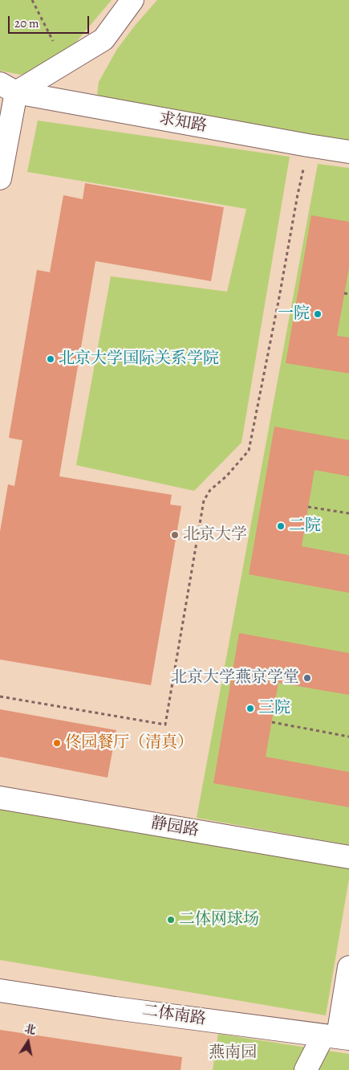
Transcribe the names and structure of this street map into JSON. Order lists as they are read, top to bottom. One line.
{"streets":{"street":["求知路","静园路","二体南路"]},"parks":["燕南园"],"places":["一院","北京大学国际关系学院","二院","北京大学","北京大学燕京学堂","三院","佟园餐厅（清真）","二体网球场"],"scale_bar":"20 m","north":"top"}
